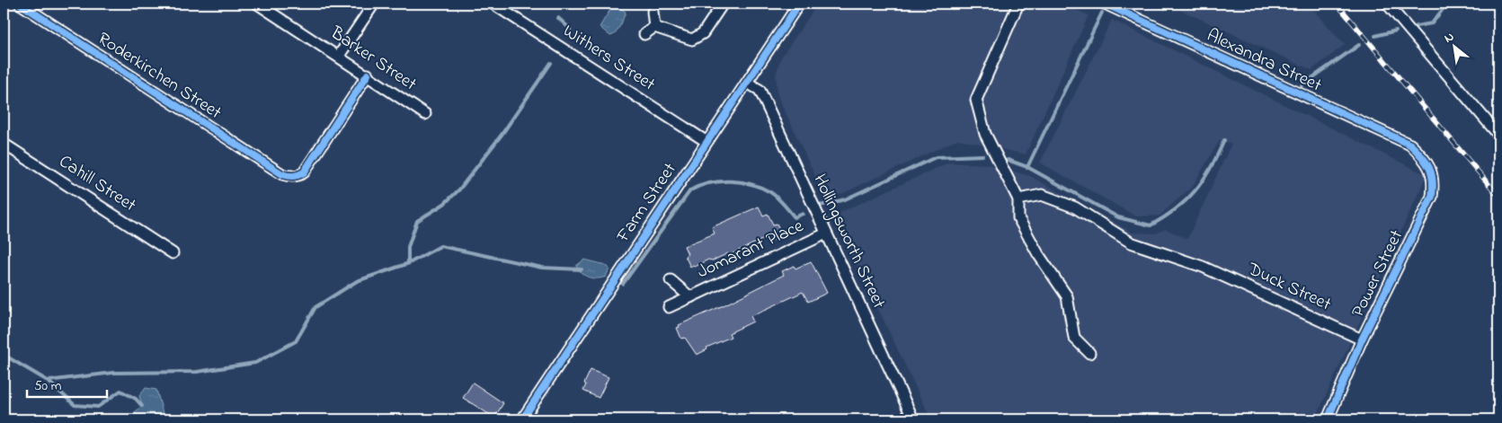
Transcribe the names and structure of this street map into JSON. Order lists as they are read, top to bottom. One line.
{"streets":{"street":["Withers Street","Barker Street","Alexandra Street","Roderkirchen Street","Cahill Street","Farm Street","Hollingsworth Street","Jomarant Place","Power Street","Duck Street"]},"crossings":[["Withers Street","Farm Street"],["Barker Street","Roderkirchen Street"],["Alexandra Street","Power Street"],["Farm Street","Hollingsworth Street"],["Hollingsworth Street","Jomarant Place"],["Power Street","Duck Street"]],"scale_bar":"50 m","north":"top left"}
